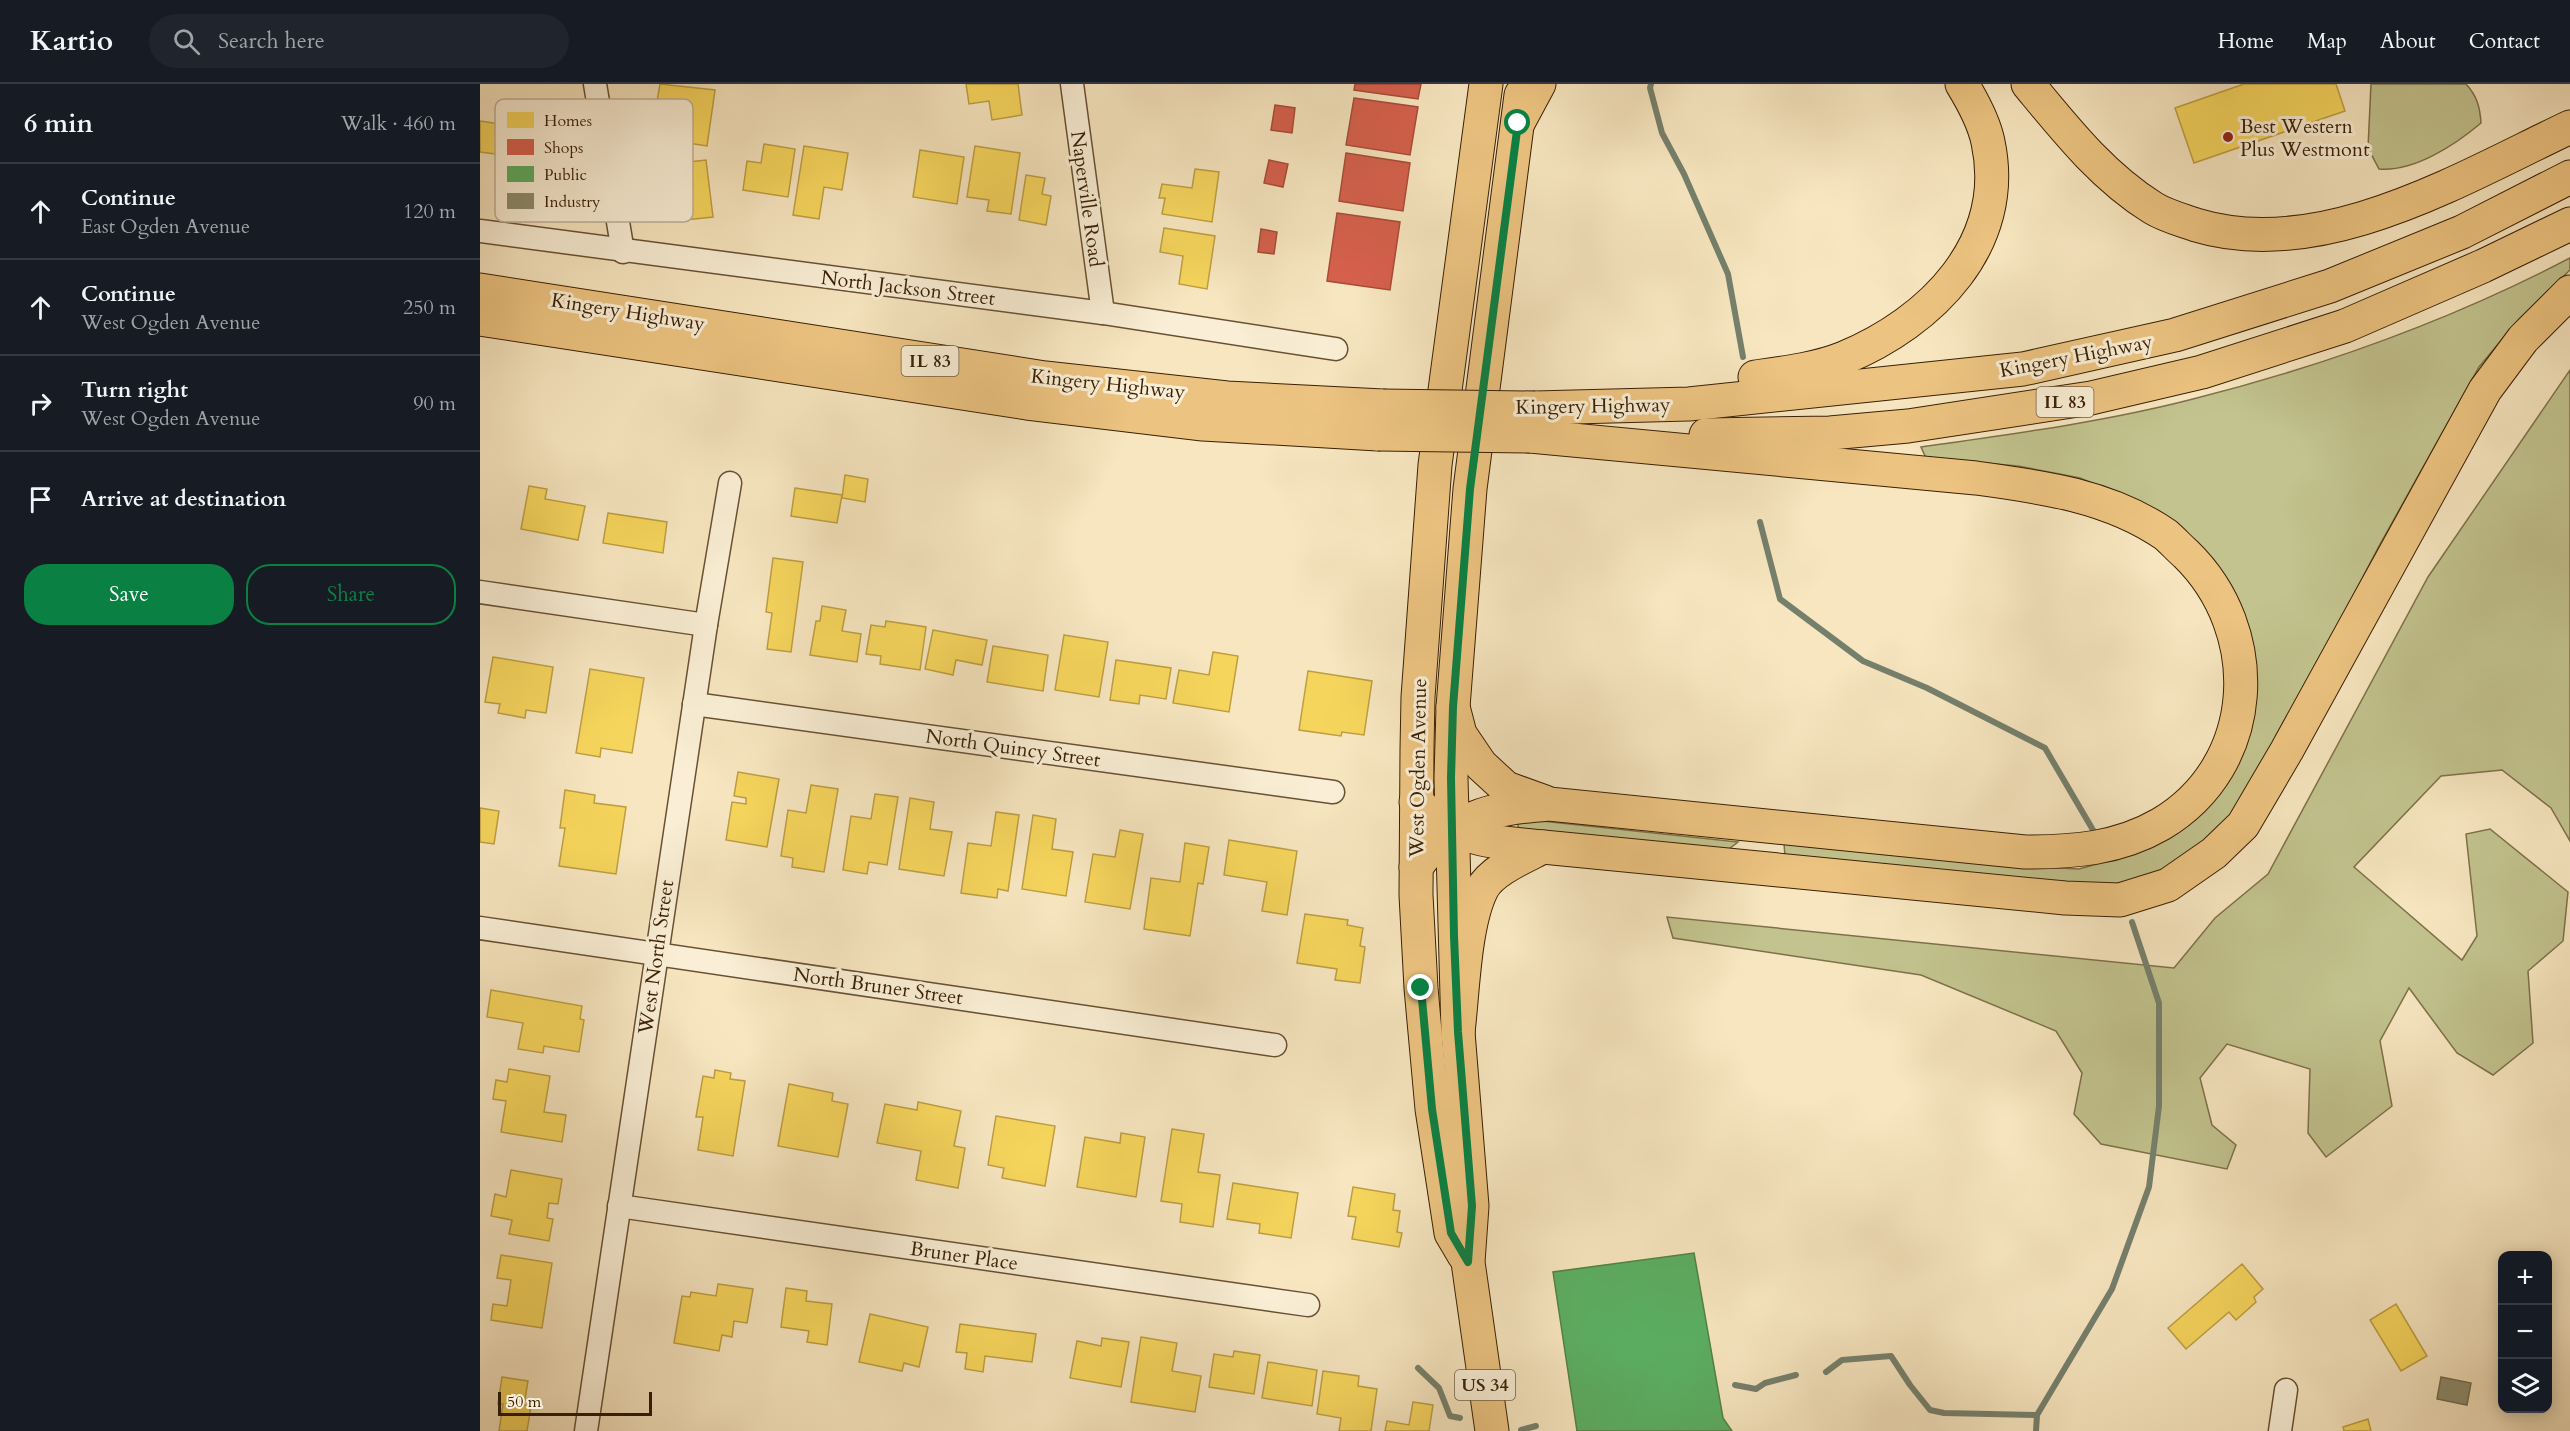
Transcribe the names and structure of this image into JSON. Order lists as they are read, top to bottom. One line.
{"streets":{"main road":["Kingery Highway","IL 83","West Ogden Avenue","US 34"],"street":["Naperville Road","North Jackson Street","North Quincy Street","West North Street","North Bruner Street","Bruner Place"]},"crossings":[["Naperville Road","North Jackson Street"],["North Quincy Street","West North Street"],["West Ogden Avenue","US 34"],["West North Street","North Bruner Street"],["West North Street","Bruner Place"]],"places":["Best Western Plus Westmont"],"legend":["Homes","Shops","Public","Industry"],"scale_bar":"50 m","page":{"header":"Kartio","search":"Search here","nav":["Home","Map","About","Contact"],"heading":["6 min","Walk · 460 m"],"list":[["Continue","East Ogden Avenue","120 m"],["Continue","West Ogden Avenue","250 m"],["Turn right","West Ogden Avenue","90 m"],"Arrive at destination"],"buttons":["Save","Share"],"map_buttons":["+","−"],"scale":"50 m"}}
